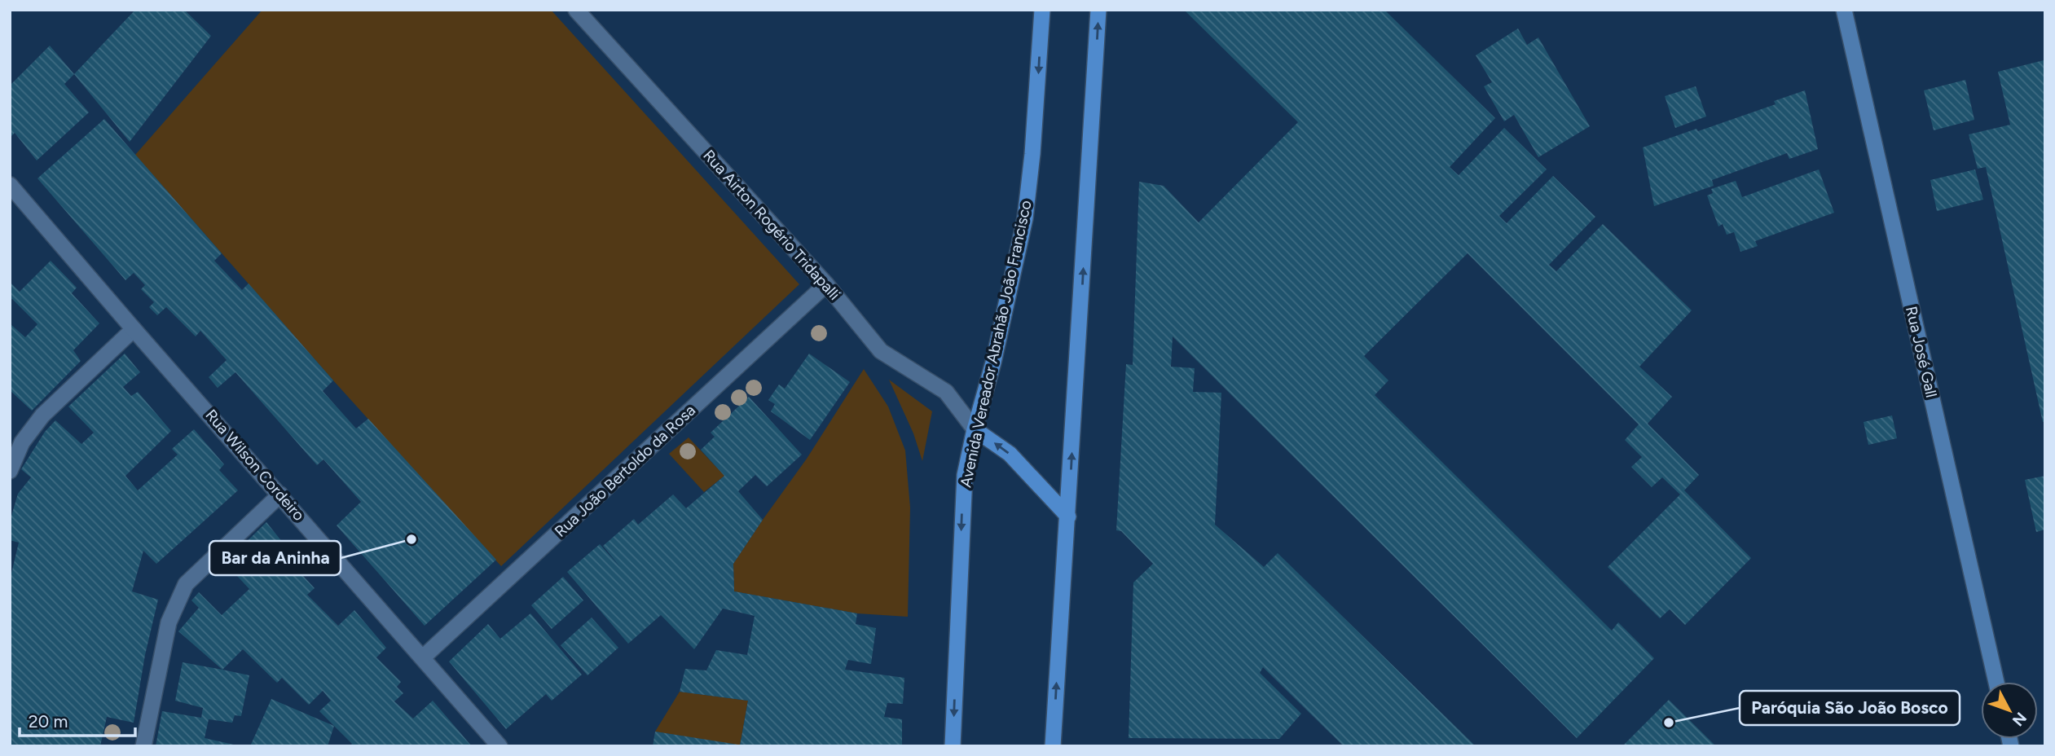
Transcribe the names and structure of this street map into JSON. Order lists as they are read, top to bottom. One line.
{"streets":{"main road":["Avenida Vereador Abrahão João Francisco","Rua José Gall"],"street":["Rua Airton Rogério Tridapalli","Rua Wilson Cordeiro","Rua João Bertoldo da Rosa"]},"crossings":[["Rua Airton Rogério Tridapalli","Avenida Vereador Abrahão João Francisco"],["Rua Airton Rogério Tridapalli","Rua João Bertoldo da Rosa"],["Rua Wilson Cordeiro","Rua João Bertoldo da Rosa"]],"places":["Bar da Aninha","Paróquia São João Bosco"],"scale_bar":"20 m","north":"bottom right"}
